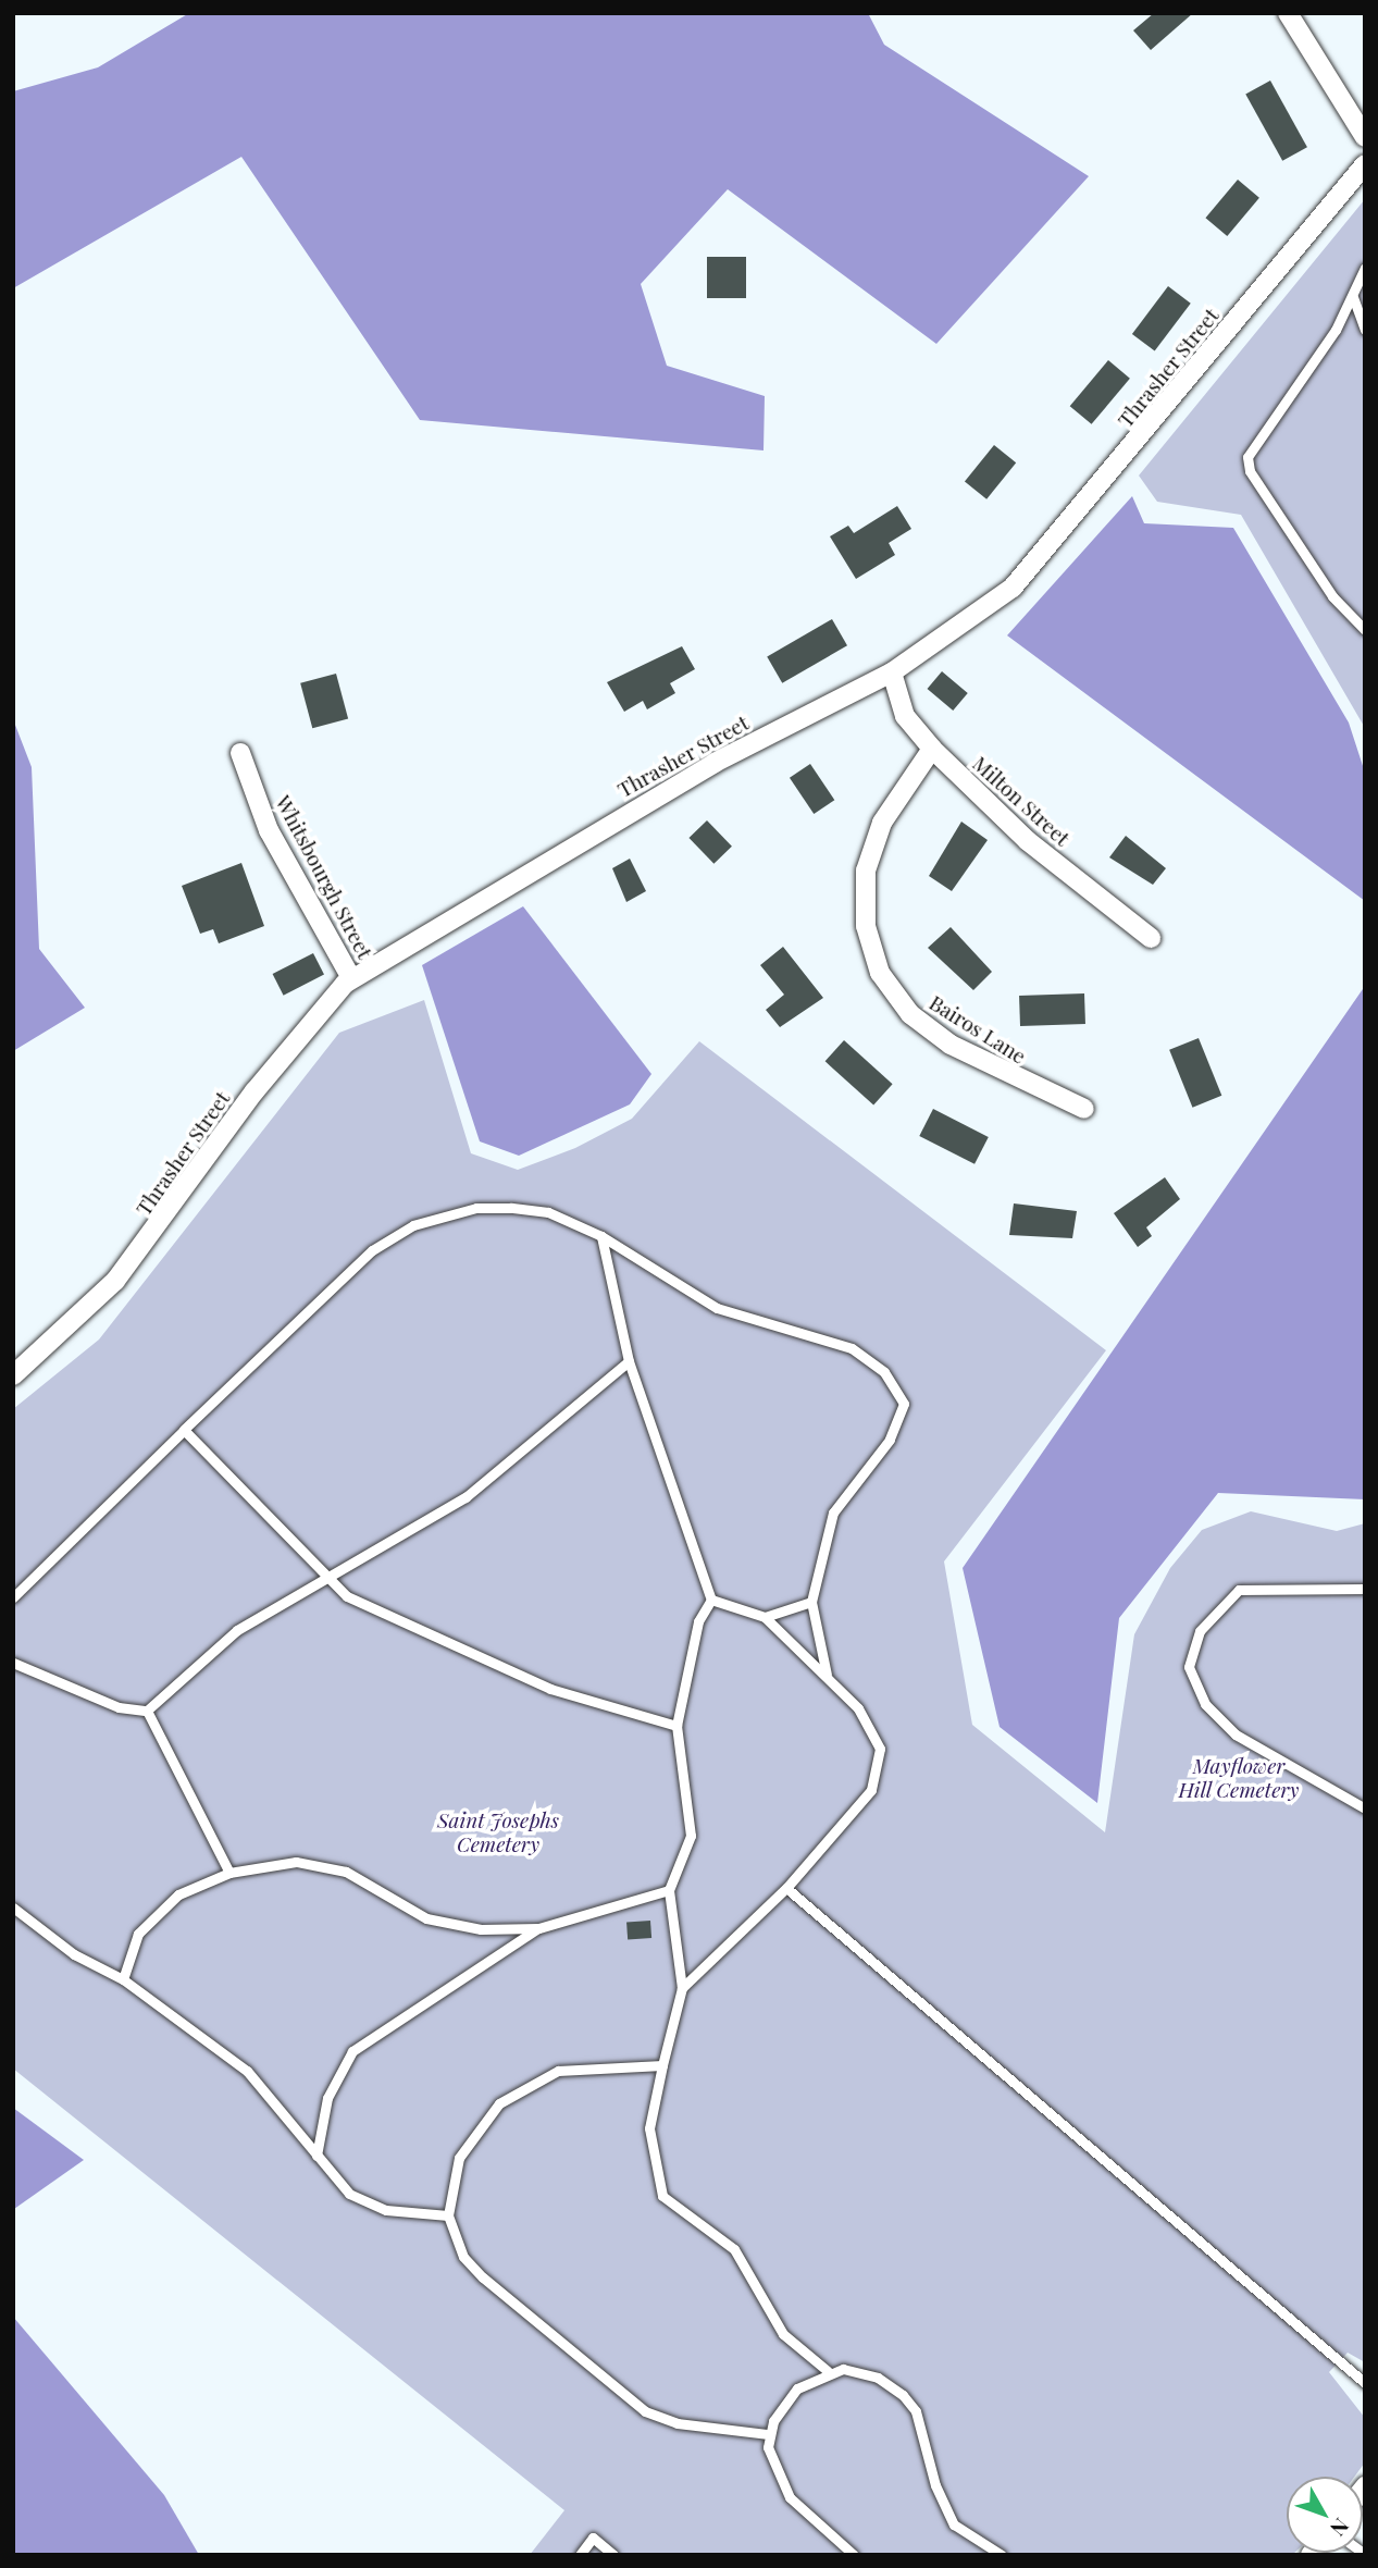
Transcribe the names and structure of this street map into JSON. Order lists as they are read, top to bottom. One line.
{"streets":{"street":["Thrasher Street","Milton Street","Whitsbourgh Street","Bairos Lane"]},"crossings":[["Thrasher Street","Milton Street"],["Thrasher Street","Whitsbourgh Street"],["Milton Street","Bairos Lane"]],"parks":["Mayflower Hill Cemetery","Saint Josephs Cemetery"],"north":"bottom right"}
